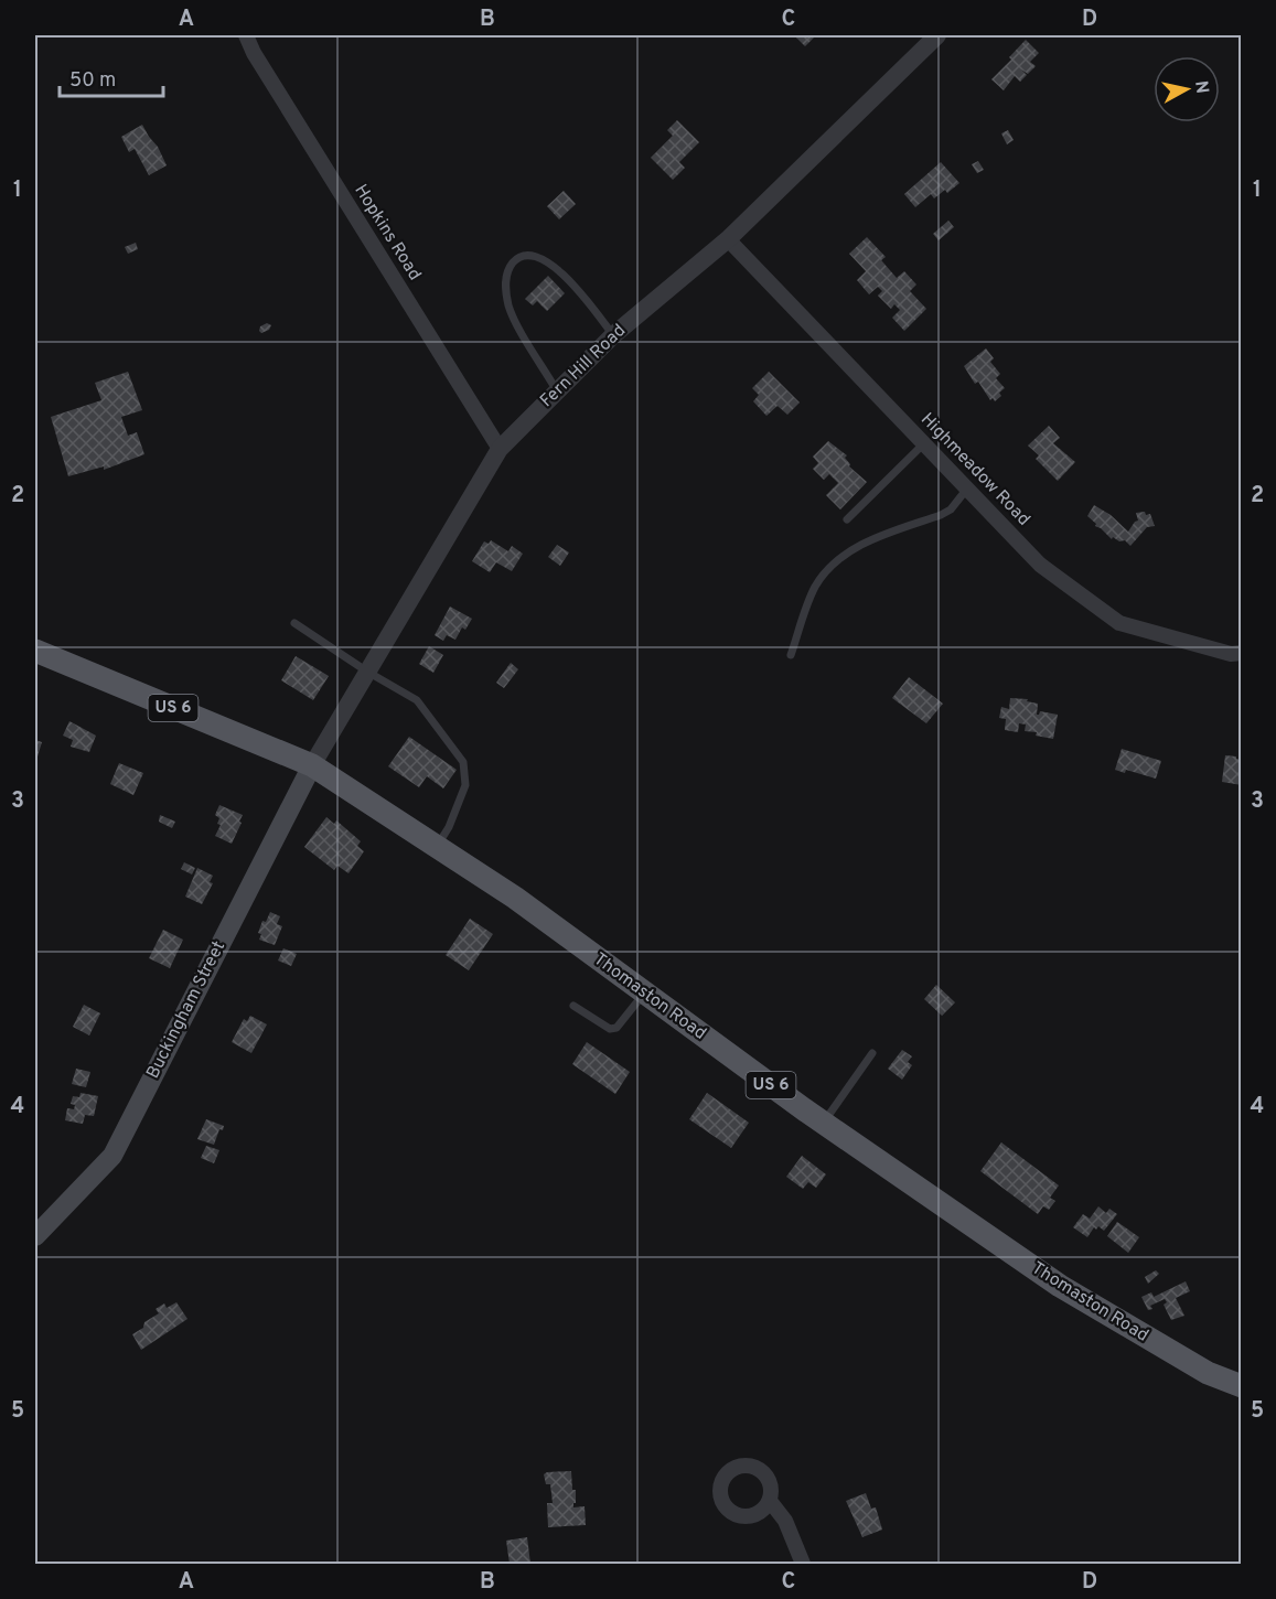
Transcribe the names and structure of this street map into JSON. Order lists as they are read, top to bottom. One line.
{"streets":{"main road":["US 6","Thomaston Road","Buckingham Street"],"street":["Hopkins Road","Fern Hill Road","Highmeadow Road"]},"crossings":[["Hopkins Road","Fern Hill Road"],["Fern Hill Road","Highmeadow Road"],["Fern Hill Road","Thomaston Road"],["Fern Hill Road","Buckingham Street"],["Thomaston Road","Buckingham Street"]],"scale_bar":"50 m","north":"right","grid":{"columns":["A","B","C","D"],"rows":["1","2","3","4","5"]}}
